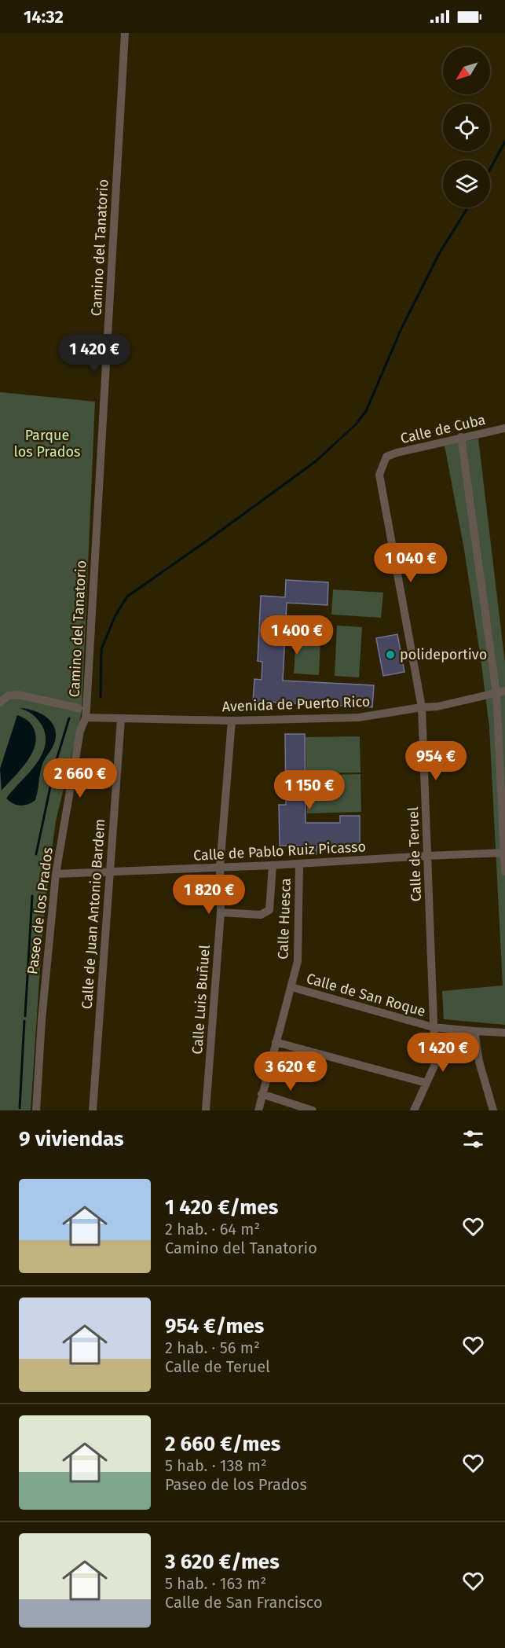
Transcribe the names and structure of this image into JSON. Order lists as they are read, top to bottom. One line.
{"streets":{"street":["Camino del Tanatorio","Calle de Cuba","Avenida de Puerto Rico","Calle de Pablo Ruiz Picasso","Calle de Teruel","Paseo de los Prados","Calle de Juan Antonio Bardem","Calle Huesca","Calle de San Roque","Calle Luis Buñuel"]},"crossings":[["Camino del Tanatorio","Avenida de Puerto Rico"],["Camino del Tanatorio","Paseo de los Prados"],["Calle de Cuba","Calle de Teruel"],["Avenida de Puerto Rico","Calle de Teruel"],["Avenida de Puerto Rico","Paseo de los Prados"],["Avenida de Puerto Rico","Calle de Juan Antonio Bardem"],["Avenida de Puerto Rico","Calle Luis Buñuel"],["Calle de Pablo Ruiz Picasso","Calle de Teruel"],["Calle de Pablo Ruiz Picasso","Paseo de los Prados"],["Calle de Pablo Ruiz Picasso","Calle de Juan Antonio Bardem"],["Calle de Pablo Ruiz Picasso","Calle Huesca"],["Calle de Pablo Ruiz Picasso","Calle Luis Buñuel"],["Calle de Teruel","Calle de San Roque"],["Calle Huesca","Calle de San Roque"]],"parks":["Parque los Prados"],"places":["polideportivo"],"north":"bottom left","page":{"status":"14:32","price":["1 420 €","1 040 €","1 400 €","954 €","2 660 €","1 150 €","1 820 €","1 420 €","3 620 €"],"heading":"9 viviendas","list":[{"name":"1 420 €/mes","note":"2 hab. · 64 m² · Camino del Tanatorio"},{"name":"954 €/mes","note":"2 hab. · 56 m² · Calle de Teruel"},{"name":"2 660 €/mes","note":"5 hab. · 138 m² · Paseo de los Prados"},{"name":"3 620 €/mes","note":"5 hab. · 163 m² · Calle de San Francisco"}]}}
